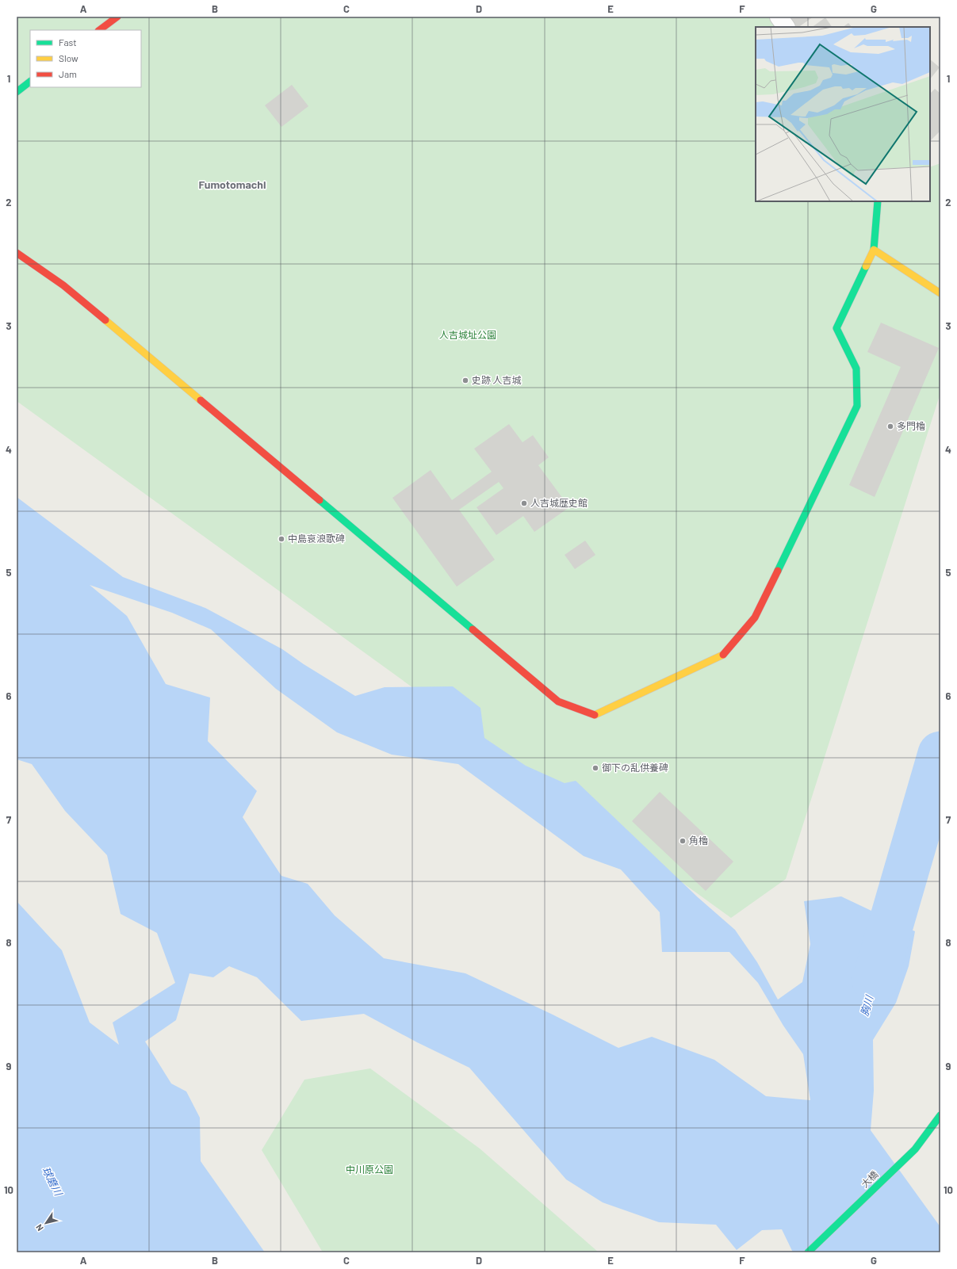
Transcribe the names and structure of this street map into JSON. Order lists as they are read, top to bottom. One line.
{"streets":{"street":["大橋"]},"districts":["Fumotomachi"],"water":["胸川","球磨川"],"parks":["人吉城址公園","中川原公園"],"places":["史跡 人吉城","多門櫓","人吉城歴史館","中島哀浪歌碑","御下の乱供養碑","角櫓"],"legend":["Fast","Slow","Jam"],"north":"bottom left","grid":{"columns":["A","B","C","D","E","F","G"],"rows":["1","2","3","4","5","6","7","8","9","10"]}}
